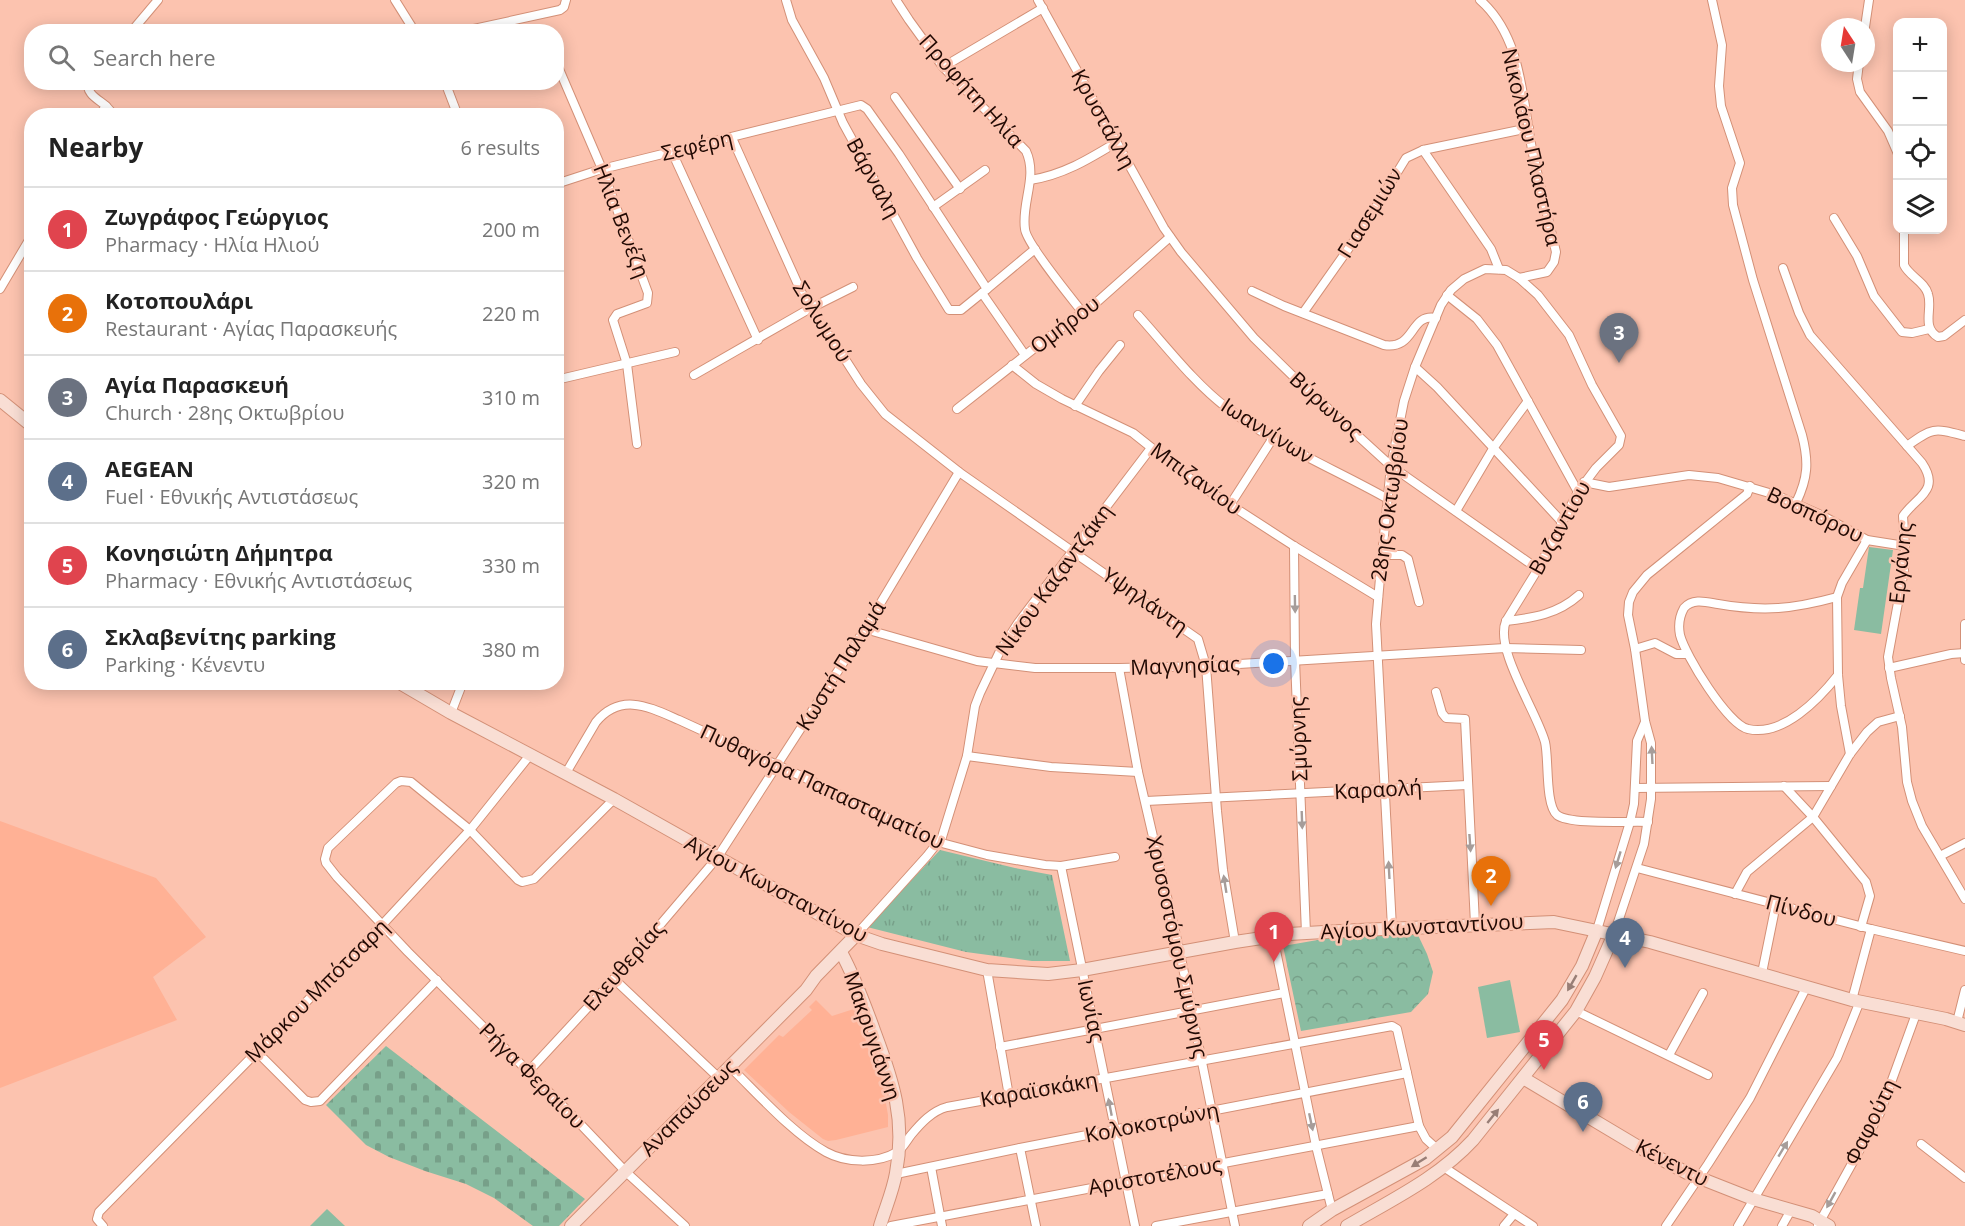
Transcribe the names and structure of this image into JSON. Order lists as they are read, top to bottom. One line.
{"streets":{"main road":["Αγίου Κωνσταντίνου","Μακρυγιάννη","Αναπαύσεως","Κένεντυ"],"street":["Προφήτη Ηλία","Κρυστάλλη","Σεφέρη","Νικολάου Πλαστήρα","Βάρναλη","Γιασεμιών","Ηλία Βενέζη","Σολωμού","Ομήρου","Βύρωνος","Ιωαννίνων","Μπιζανίου","28ης Οκτωβρίου","Βοσπόρου","Βυζαντίου","Εργάνης","Νίκου Καζαντζάκη","Υψηλάντη","Κωστή Παλαμά","Μαγνησίας","Σμύρνης","Πυθαγόρα Παπασταματίου","Καραολή","Πίνδου","Χρυσοστόμου Σμύρνης","Ελευθερίας","Μάρκου Μπότσαρη","Ιωνίας","Ρήγα Φεραίου","Καραϊσκάκη","Φαφούτη","Κολοκοτρώνη","Αριστοτέλους"]},"crossings":[["Προφήτη Ηλία","Ομήρου"],["Κρυστάλλη","Ομήρου"],["Κρυστάλλη","Βύρωνος"],["Σεφέρη","Βάρναλη"],["Σεφέρη","Ηλία Βενέζη"],["Σεφέρη","Σολωμού"],["Νικολάου Πλαστήρα","Γιασεμιών"],["Νικολάου Πλαστήρα","Βυζαντίου"],["Σολωμού","Υψηλάντη"],["Σολωμού","Κωστή Παλαμά"],["Ομήρου","Βύρωνος"],["Ομήρου","Μπιζανίου"],["Βύρωνος","28ης Οκτωβρίου"],["Βύρωνος","Βυζαντίου"],["Ιωαννίνων","28ης Οκτωβρίου"],["Μπιζανίου","28ης Οκτωβρίου"],["Μπιζανίου","Νίκου Καζαντζάκη"],["Μπιζανίου","Σμύρνης"],["28ης Οκτωβρίου","Μαγνησίας"],["28ης Οκτωβρίου","Καραολή"],["28ης Οκτωβρίου","Αγίου Κωνσταντίνου"],["Βοσπόρου","Βυζαντίου"],["Βοσπόρου","Εργάνης"],["Βυζαντίου","Μαγνησίας"],["Νίκου Καζαντζάκη","Υψηλάντη"],["Νίκου Καζαντζάκη","Μαγνησίας"],["Νίκου Καζαντζάκη","Πυθαγόρα Παπασταματίου"],["Νίκου Καζαντζάκη","Αγίου Κωνσταντίνου"],["Νίκου Καζαντζάκη","Αναπαύσεως"],["Υψηλάντη","Κωστή Παλαμά"],["Υψηλάντη","Μαγνησίας"],["Υψηλάντη","Καραολή"],["Υψηλάντη","Αγίου Κωνσταντίνου"],["Κωστή Παλαμά","Μαγνησίας"],["Κωστή Παλαμά","Πυθαγόρα Παπασταματίου"],["Κωστή Παλαμά","Αγίου Κωνσταντίνου"],["Κωστή Παλαμά","Ελευθερίας"],["Μαγνησίας","Σμύρνης"],["Μαγνησίας","Χρυσοστόμου Σμύρνης"],["Σμύρνης","Καραολή"],["Σμύρνης","Αγίου Κωνσταντίνου"],["Πυθαγόρα Παπασταματίου","Αγίου Κωνσταντίνου"],["Πυθαγόρα Παπασταματίου","Ιωνίας"],["Καραολή","Χρυσοστόμου Σμύρνης"],["Αγίου Κωνσταντίνου","Χρυσοστόμου Σμύρνης"],["Αγίου Κωνσταντίνου","Ελευθερίας"],["Αγίου Κωνσταντίνου","Μάρκου Μπότσαρη"],["Αγίου Κωνσταντίνου","Ιωνίας"],["Αγίου Κωνσταντίνου","Αναπαύσεως"],["Αγίου Κωνσταντίνου","Φαφούτη"],["Χρυσοστόμου Σμύρνης","Καραϊσκάκη"],["Χρυσοστόμου Σμύρνης","Κολοκοτρώνη"],["Χρυσοστόμου Σμύρνης","Αριστοτέλους"],["Ελευθερίας","Ρήγα Φεραίου"],["Μάρκου Μπότσαρη","Ρήγα Φεραίου"],["Ιωνίας","Καραϊσκάκη"],["Ιωνίας","Κολοκοτρώνη"],["Ιωνίας","Αριστοτέλους"],["Μακρυγιάννη","Καραϊσκάκη"],["Μακρυγιάννη","Αναπαύσεως"],["Μακρυγιάννη","Κολοκοτρώνη"],["Ρήγα Φεραίου","Αναπαύσεως"],["Καραϊσκάκη","Κολοκοτρώνη"],["Φαφούτη","Κένεντυ"]],"one_way":["Σμύρνης"],"north":"top","page":{"map_buttons":["+","−"],"search":"Search here","heading":["Nearby","6 results"],"list":[{"mark":"1","name":"Ζωγράφος Γεώργιος","note":"Pharmacy · Ηλία Ηλιού","value":"200 m"},{"mark":"2","name":"Κοτοπουλάρι","note":"Restaurant · Αγίας Παρασκευής","value":"220 m"},{"mark":"3","name":"Αγία Παρασκευή","note":"Church · 28ης Οκτωβρίου","value":"310 m"},{"mark":"4","name":"AEGEAN","note":"Fuel · Εθνικής Αντιστάσεως","value":"320 m"},{"mark":"5","name":"Κονησιώτη Δήμητρα","note":"Pharmacy · Εθνικής Αντιστάσεως","value":"330 m"},{"mark":"6","name":"Σκλαβενίτης parking","note":"Parking · Κένεντυ","value":"380 m"}],"pins":["3","2","1","4","5","6"]}}
